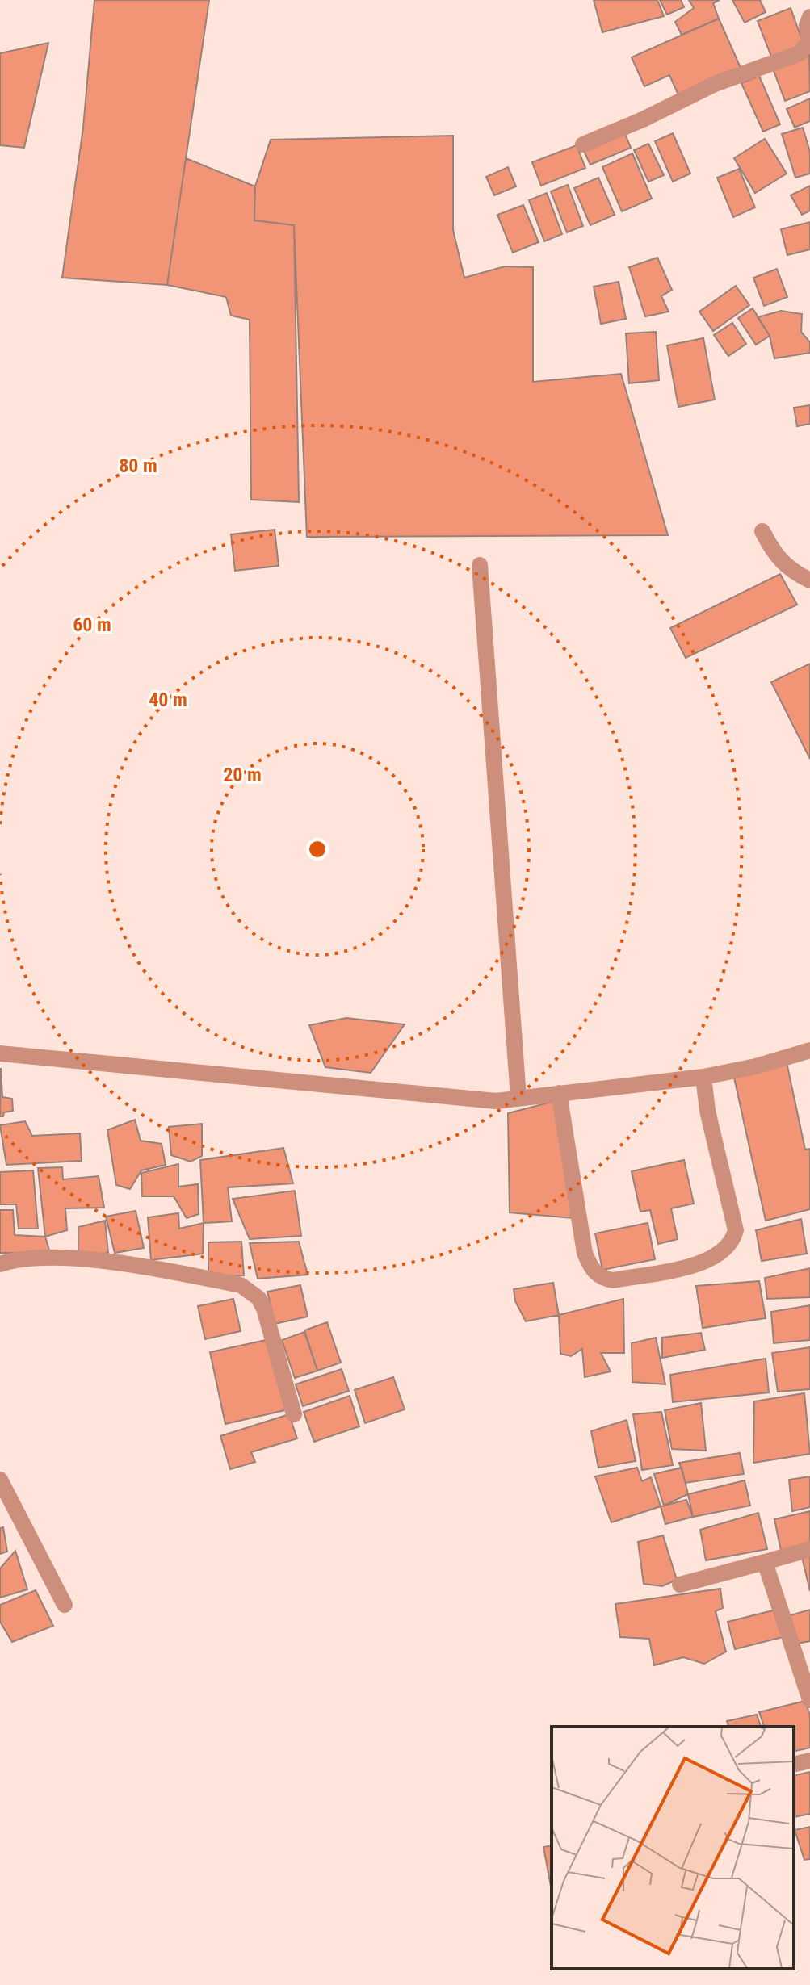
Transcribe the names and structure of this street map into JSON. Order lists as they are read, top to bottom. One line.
{"rings":["80 m","60 m","40 m","20 m"]}
